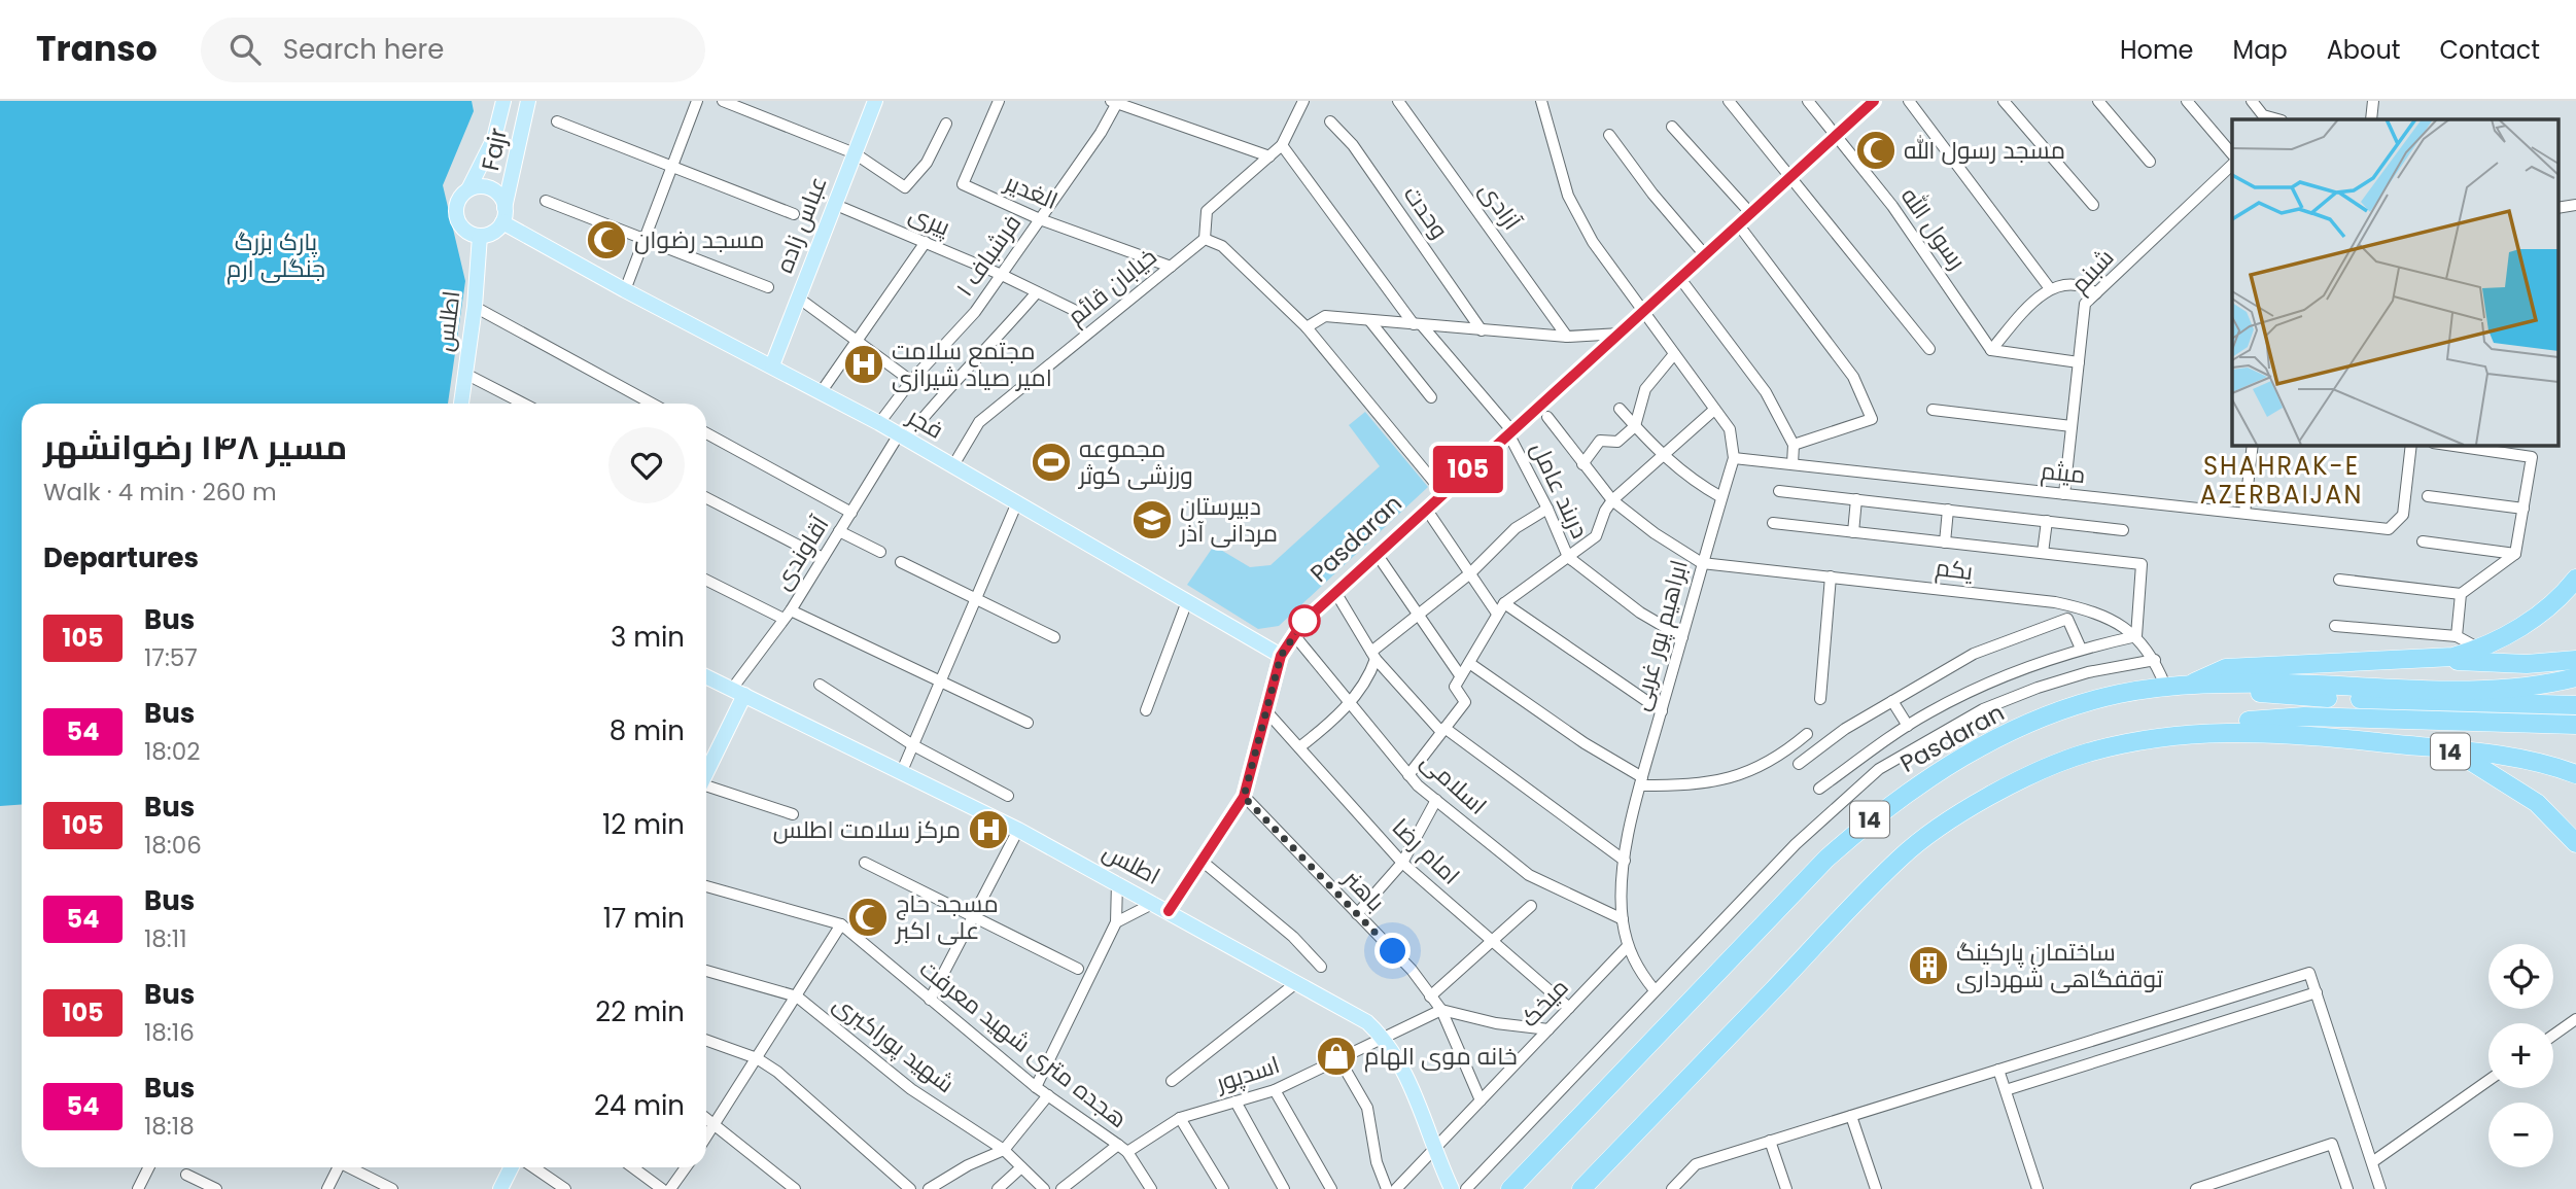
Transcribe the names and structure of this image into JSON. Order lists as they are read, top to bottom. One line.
{"streets":{"highway":["Pasdaran","14"],"main road":["Fajr","عباس زاده","اطلس","فجر"],"street":["الغدیر","آزادی","وحدت","پیری","رسول الله","فرشباف ۱","شبنم","خیابان قائم","میثم","دربند عامل","آقاوندی","یکم","ابراهیم پور غربی","اسلامی","امام رضا","باهنر","میخک","شهید پوراکبری","هجده متری شهید معرفت","اسدپور"]},"crossings":[["Fajr","اطلس"],["Fajr","فجر"],["الغدیر","فرشباف ۱"],["الغدیر","خیابان قائم"],["پیری","فرشباف ۱"],["پیری","آقاوندی"],["عباس زاده","فجر"],["رسول الله","Pasdaran"],["فرشباف ۱","فجر"],["شبنم","میثم"],["خیابان قائم","فجر"],["اطلس","فجر"],["اطلس","Pasdaran"],["اطلس","آقاوندی"],["اطلس","میخک"],["اطلس","اسدپور"],["فجر","Pasdaran"],["فجر","آقاوندی"],["میثم","ابراهیم پور غربی"],["دربند عامل","Pasdaran"],["دربند عامل","ابراهیم پور غربی"],["Pasdaran","یکم"],["Pasdaran","اسلامی"],["Pasdaran","امام رضا"],["Pasdaran","باهنر"],["یکم","ابراهیم پور غربی"],["ابراهیم پور غربی","اسلامی"],["ابراهیم پور غربی","میخک"],["امام رضا","میخک"],["باهنر","میخک"],["باهنر","اسدپور"],["هجده متری شهید معرفت","اسدپور"]],"districts":["SHAHRAK-E AZERBAIJAN"],"parks":["پارک بزرگ جنگلی ارم"],"places":{"mosque":["مسجد رسول الله","مسجد رضوان","مسجد حاج علی اکبر"],"hospital":["مجتمع سلامت امیر صیاد شیرازی","مرکز سلامت اطلس"],"sports":["مجموعه ورزشی کوثر"],"school or university":["دبیرستان مردانی آذر"],"building":["ساختمان پارکینگ توقفگاهی شهرداری"],"shop":["خانه موی الهام"]},"lines":["bus line 105"],"page":{"header":"Transo","search":"Search here","nav":["Home","Map","About","Contact"],"on_map":"105","heading":[["مسیر ۱۴۸ رضوانشهر","Walk · 4 min · 260 m"],"Departures"],"list":[{"mark":"105","name":"Bus","note":"17:57","value":"3 min"},{"mark":"54","name":"Bus","note":"18:02","value":"8 min"},{"mark":"105","name":"Bus","note":"18:06","value":"12 min"},{"mark":"54","name":"Bus","note":"18:11","value":"17 min"},{"mark":"105","name":"Bus","note":"18:16","value":"22 min"},{"mark":"54","name":"Bus","note":"18:18","value":"24 min"}],"map_buttons":["+","−"]}}
